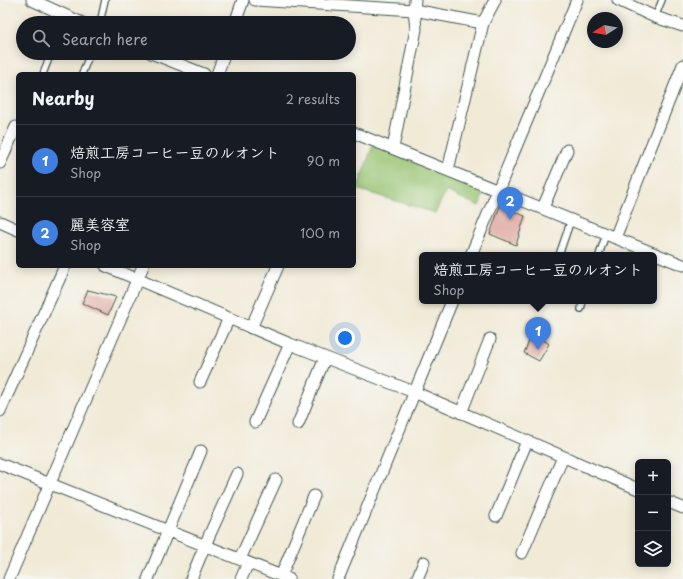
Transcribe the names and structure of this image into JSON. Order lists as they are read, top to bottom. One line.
{"north":"left","page":{"search":"Search here","heading":["Nearby","2 results"],"list":[{"mark":"1","name":"焙煎工房コーヒー豆のルオント","note":"Shop","value":"90 m"},{"mark":"2","name":"麗美容室","note":"Shop","value":"100 m"}],"pins":["2","1"],"popup":["焙煎工房コーヒー豆のルオント","Shop"],"map_buttons":["+","−"]}}
